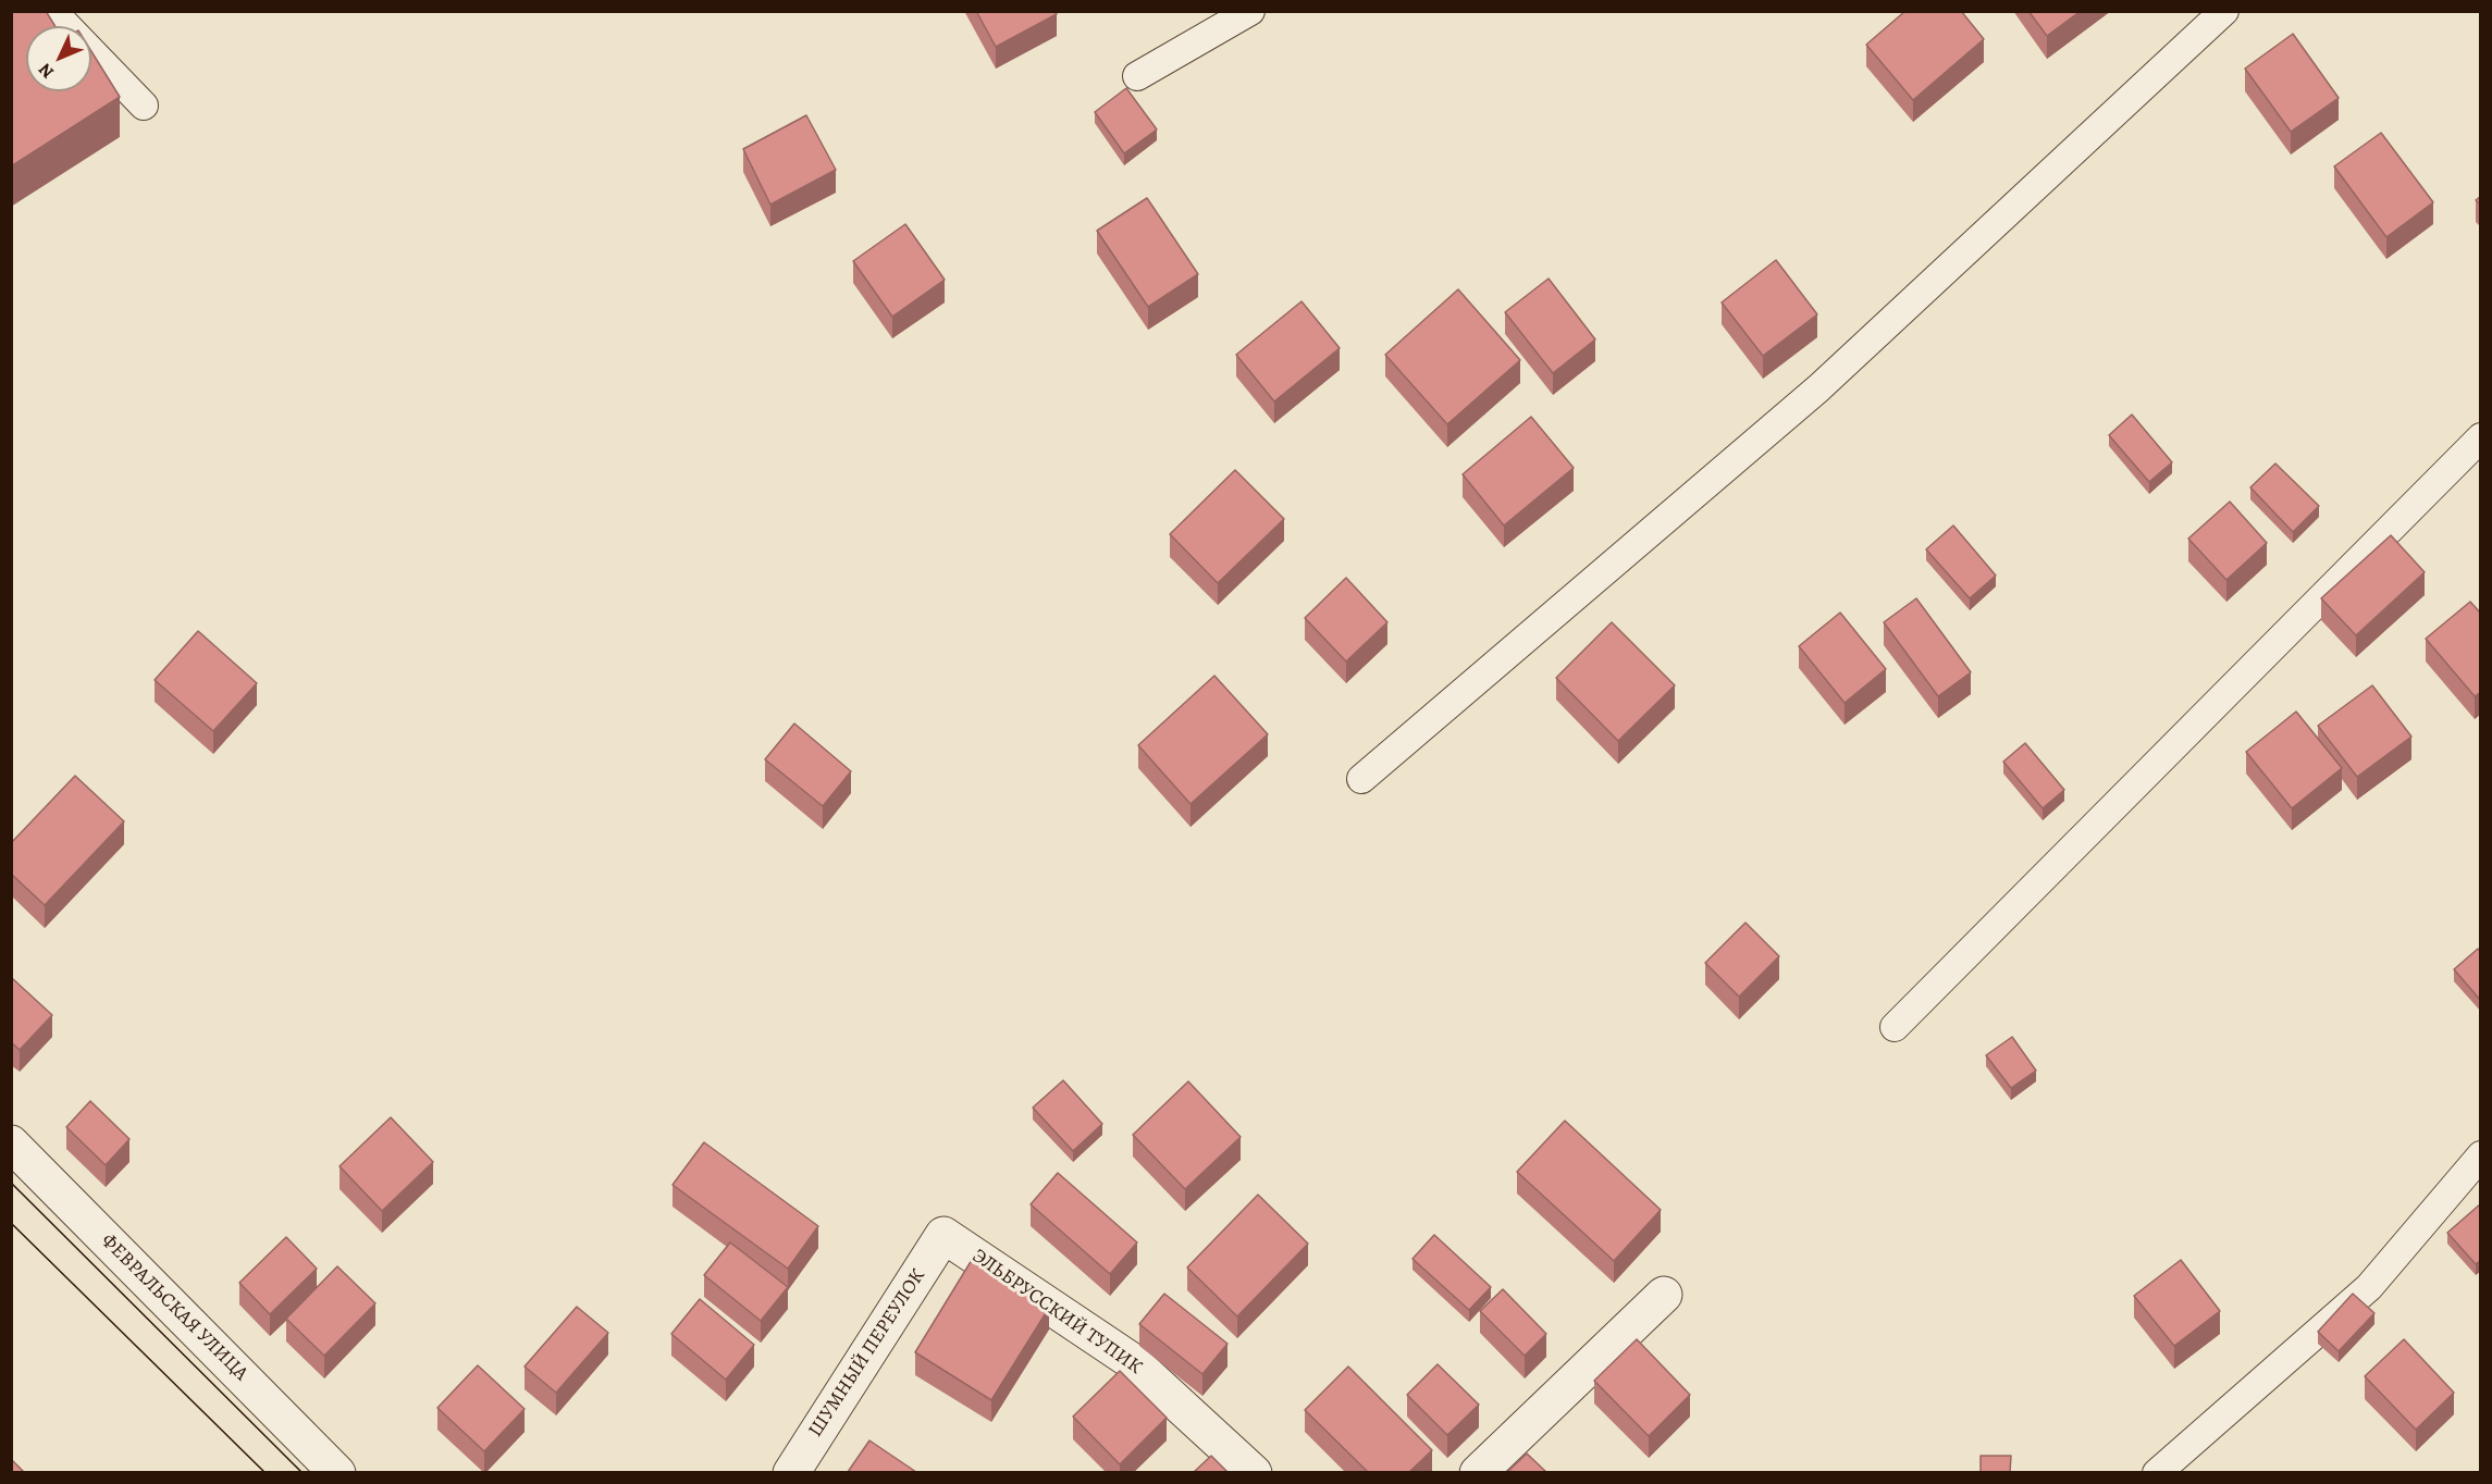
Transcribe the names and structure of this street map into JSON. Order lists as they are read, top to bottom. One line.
{"streets":{"street":["ФЕВРАЛЬСКАЯ УЛИЦА","ЭЛЬБРУССКИЙ ТУПИК","ШУМНЫЙ ПЕРЕУЛОК"]},"crossings":[["ЭЛЬБРУССКИЙ ТУПИК","ШУМНЫЙ ПЕРЕУЛОК"]],"north":"bottom left"}
